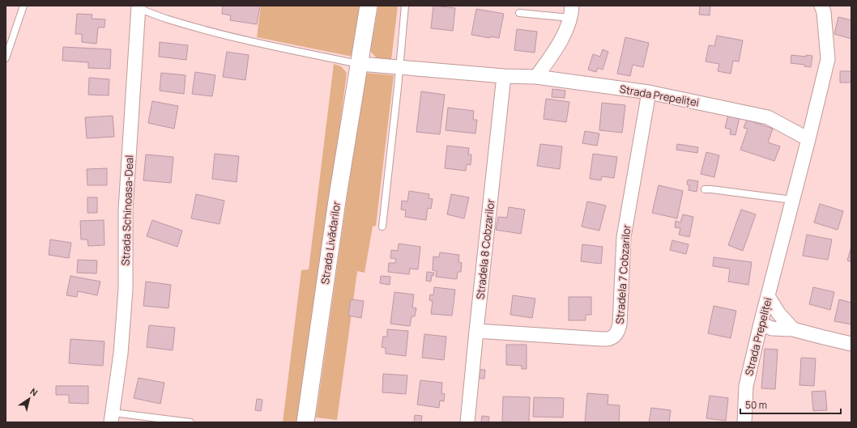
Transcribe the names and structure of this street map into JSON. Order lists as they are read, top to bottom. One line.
{"streets":{"street":["Strada Prepeliței","Strada Schinoasa-Deal","Strada Livădarilor","Stradela 8 Cobzarilor","Stradela 7 Cobzarilor"]},"crossings":[["Strada Prepeliței","Stradela 8 Cobzarilor"],["Strada Prepeliței","Stradela 7 Cobzarilor"],["Strada Schinoasa-Deal","Strada Livădarilor"],["Stradela 8 Cobzarilor","Stradela 7 Cobzarilor"]],"scale_bar":"50 m","north":"top right"}
